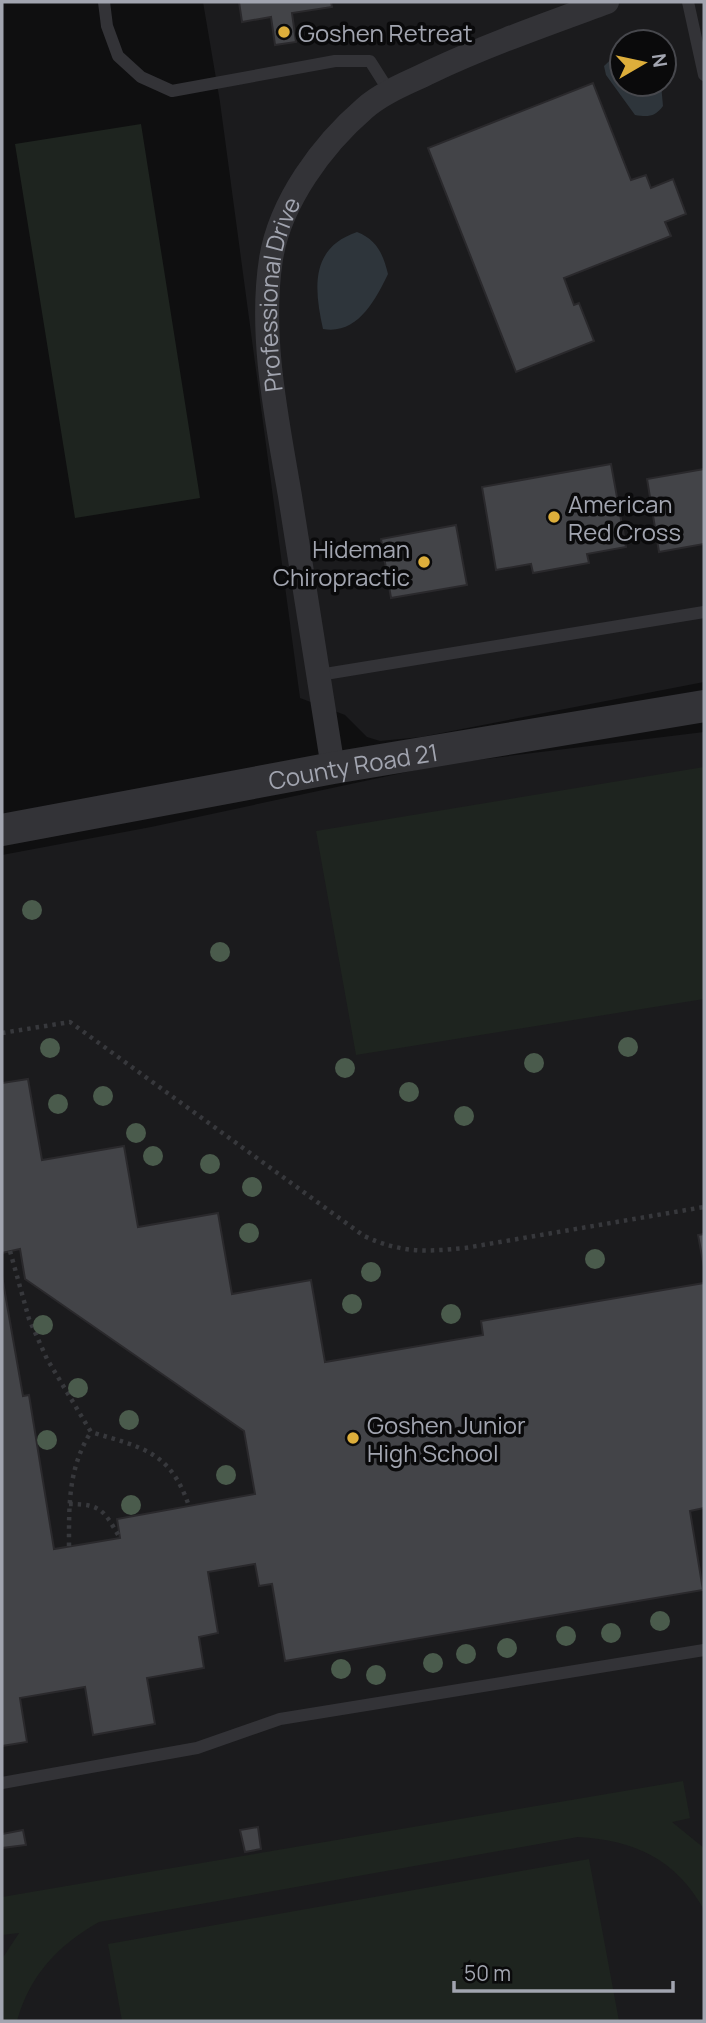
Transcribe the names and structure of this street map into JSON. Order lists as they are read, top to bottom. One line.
{"streets":{"street":["Professional Drive","County Road 21"]},"crossings":[["Professional Drive","County Road 21"]],"places":["Goshen Retreat","American Red Cross","Hideman Chiropractic","Goshen Junior High School"],"scale_bar":"50 m","north":"right"}
